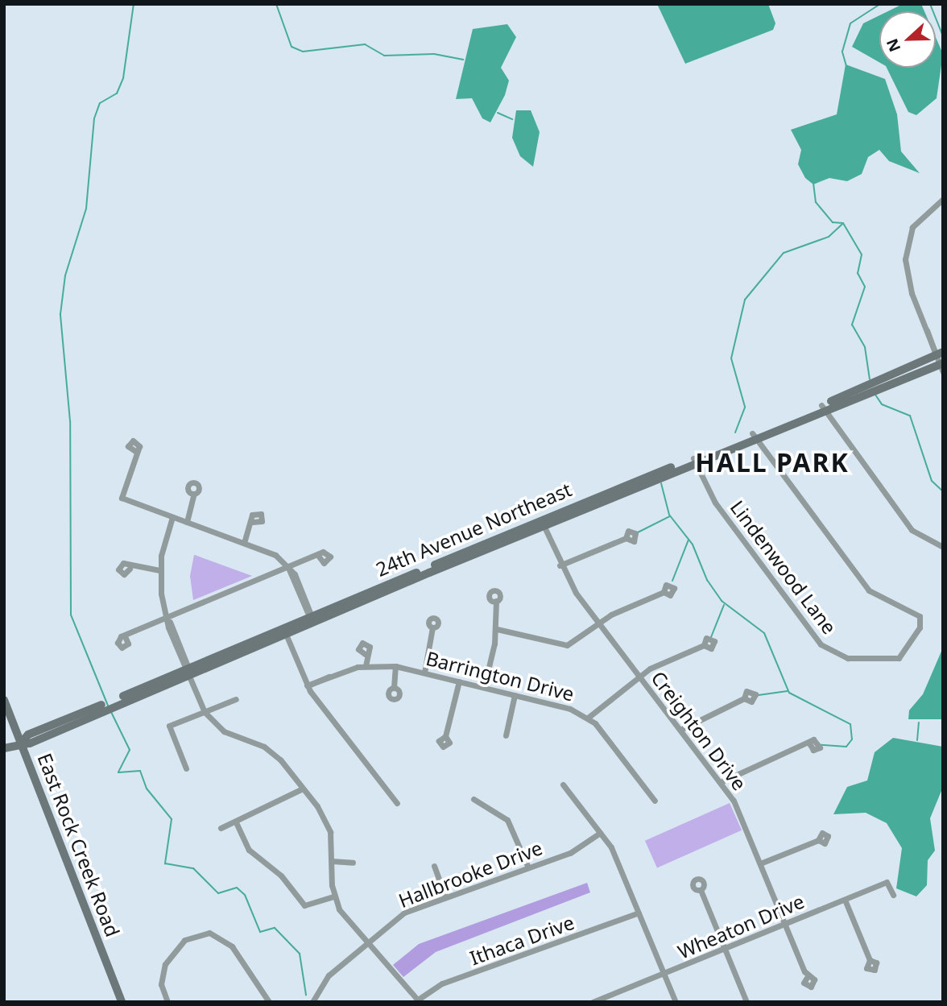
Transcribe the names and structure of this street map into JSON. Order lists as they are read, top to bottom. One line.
{"streets":{"street":["24th Avenue Northeast","Lindenwood Lane","Barrington Drive","Creighton Drive","East Rock Creek Road","Hallbrooke Drive","Wheaton Drive","Ithaca Drive"]},"crossings":[["24th Avenue Northeast","Lindenwood Lane"],["24th Avenue Northeast","Creighton Drive"],["24th Avenue Northeast","East Rock Creek Road"],["Creighton Drive","Wheaton Drive"]],"districts":["HALL PARK"],"north":"left"}
